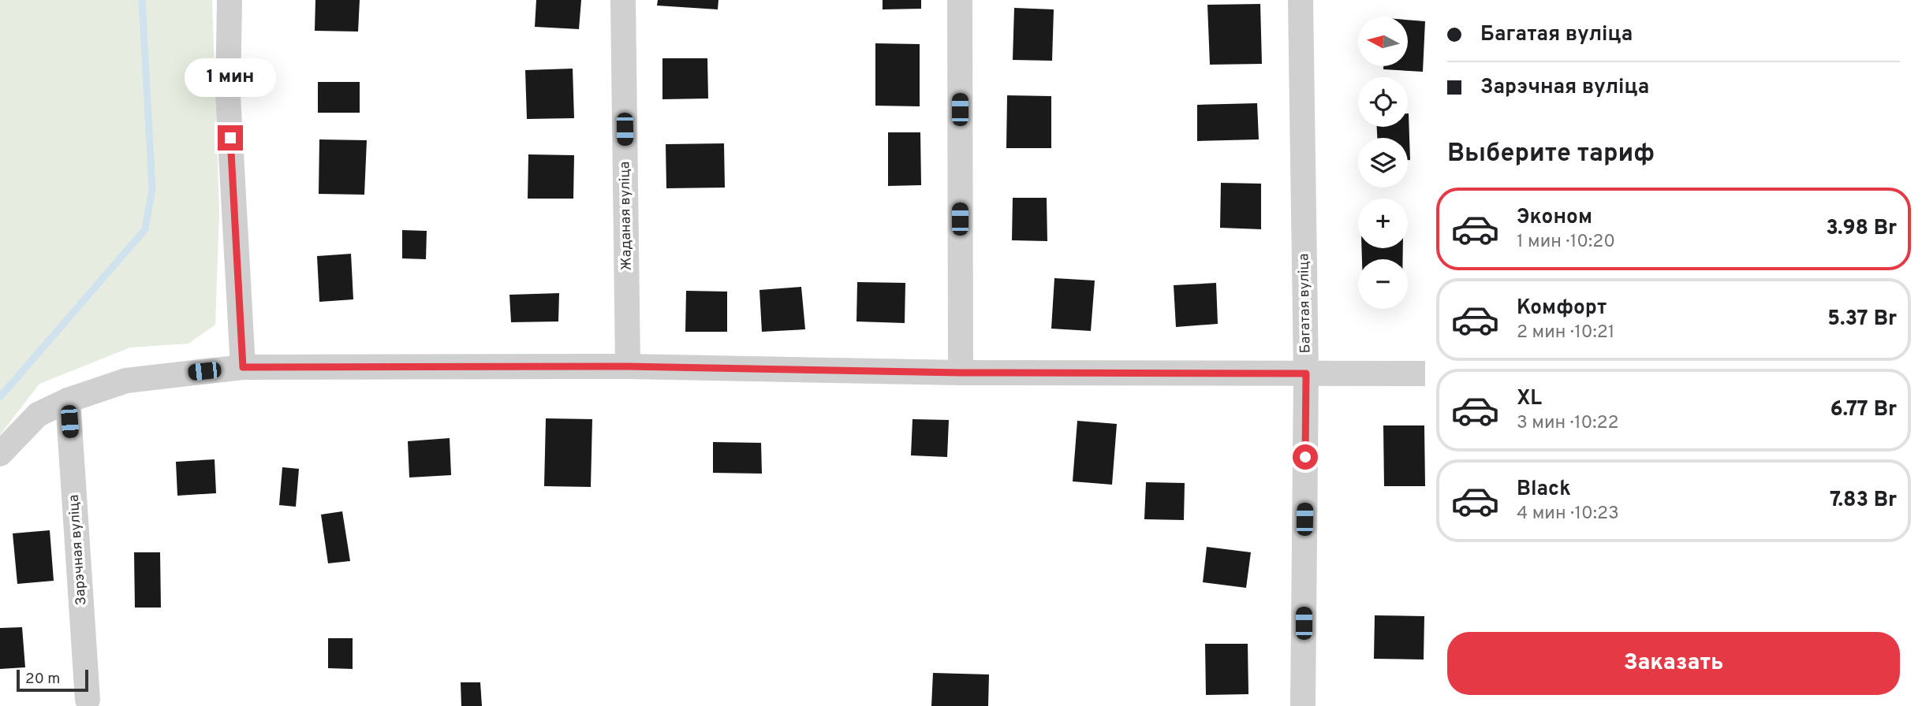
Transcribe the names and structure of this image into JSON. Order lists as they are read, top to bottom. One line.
{"streets":{"street":["Жаданая вуліца","Багатая вуліца","Зарэчная вуліца"]},"scale_bar":"20 m","north":"left","page":{"banner":["Багатая вуліца","Зарэчная вуліца"],"map_buttons":["+","−"],"bubble":"1 мин","heading":"Выберите тариф","list":[{"name":"Эконом","note":"1 мин · 10:20","value":"3.98 Br"},{"name":"Комфорт","note":"2 мин · 10:21","value":"5.37 Br"},{"name":"XL","note":"3 мин · 10:22","value":"6.77 Br"},{"name":"Black","note":"4 мин · 10:23","value":"7.83 Br"}],"buttons":"Заказать","scale":"20 m"}}
